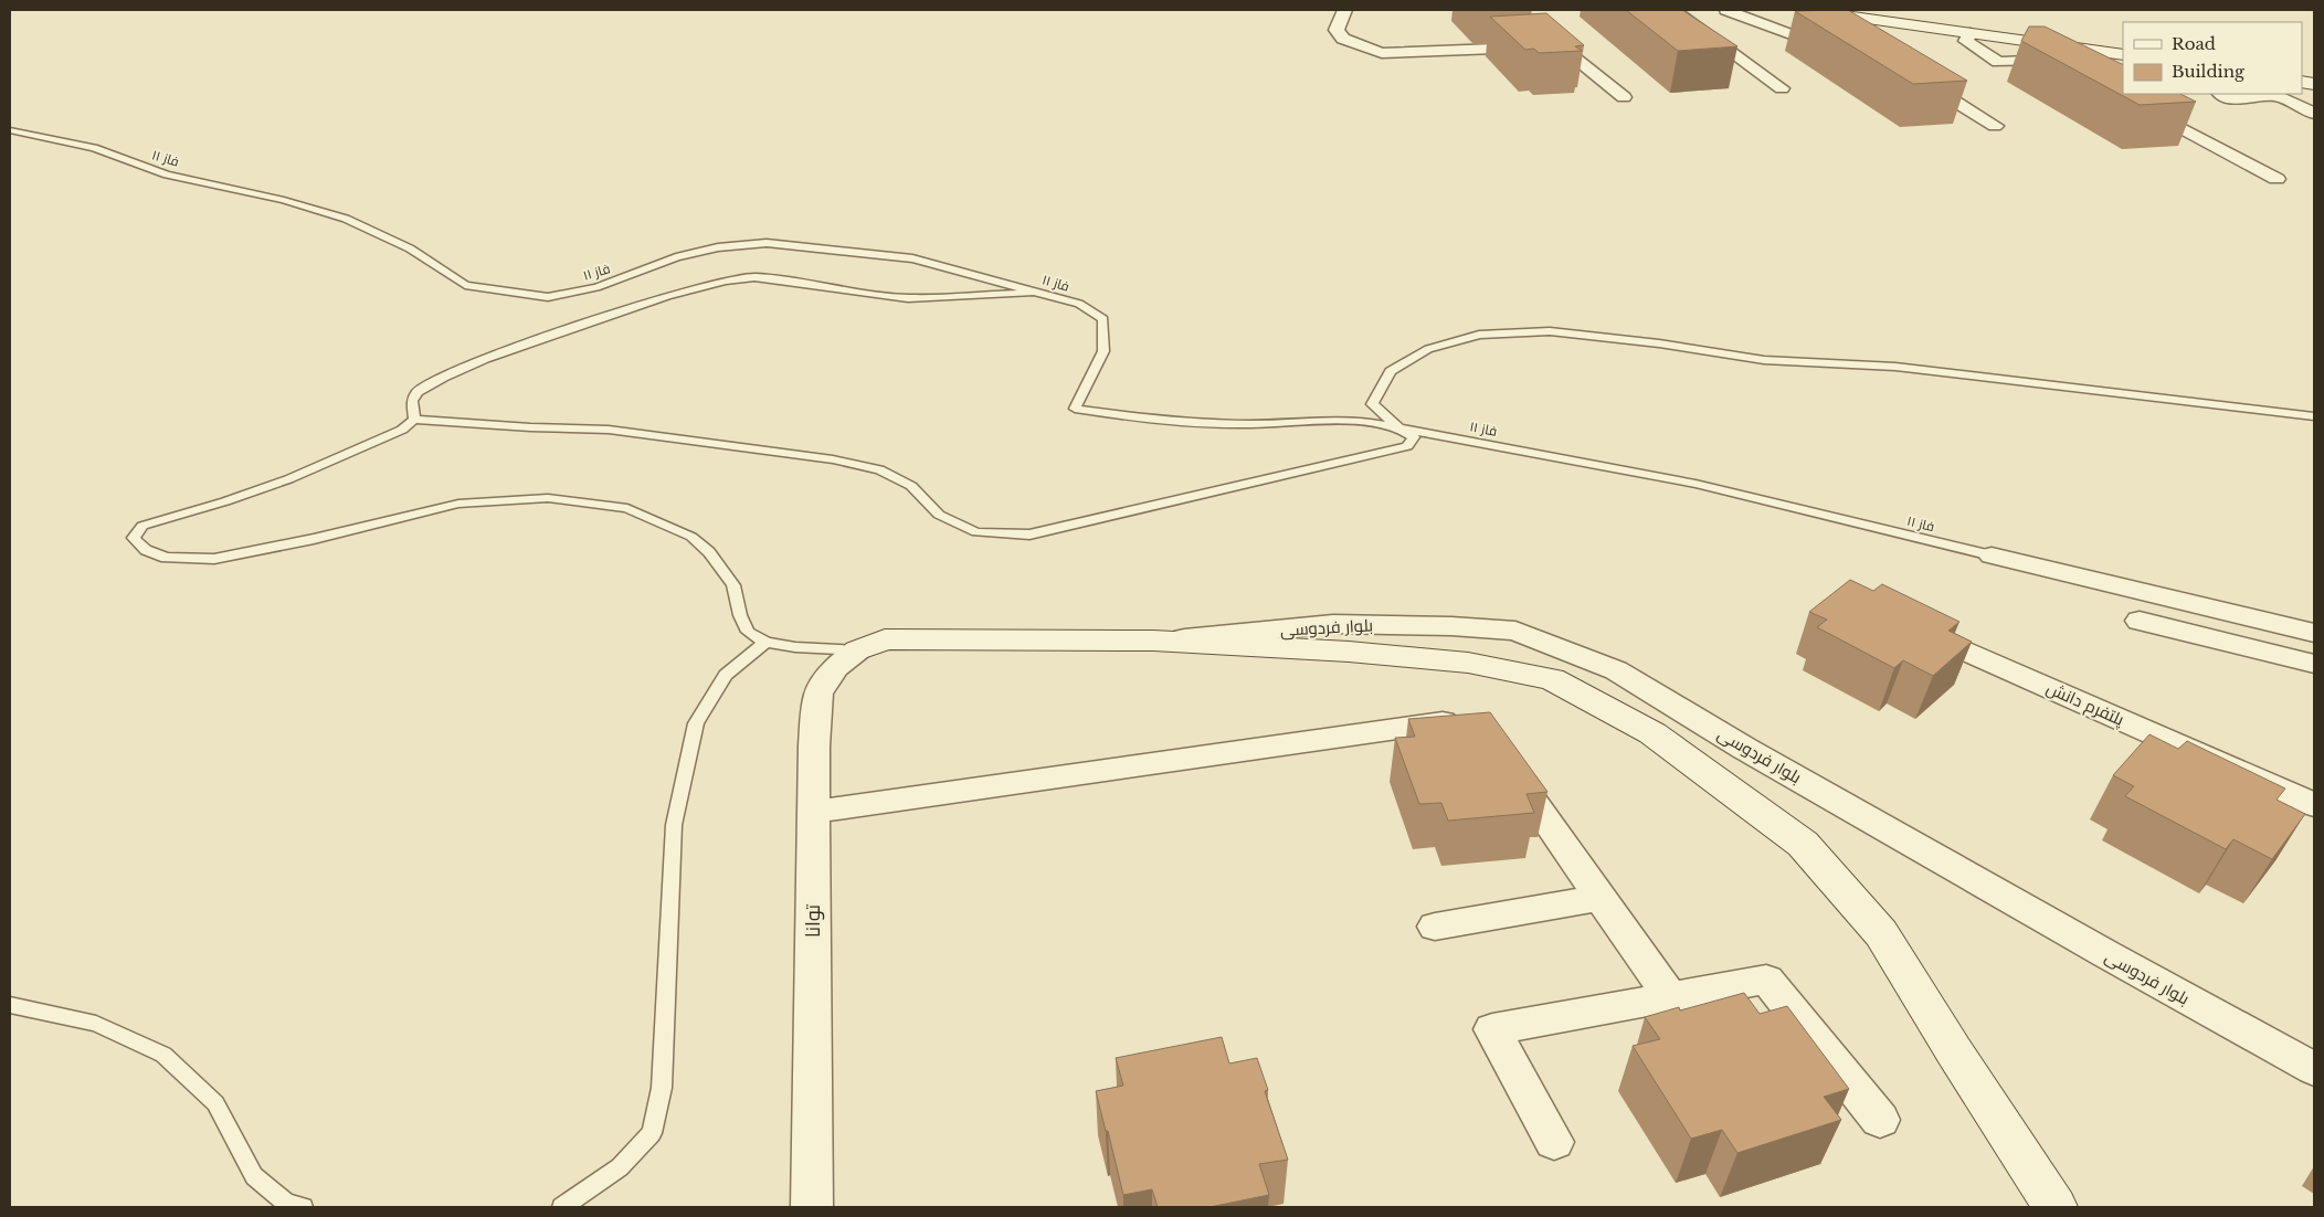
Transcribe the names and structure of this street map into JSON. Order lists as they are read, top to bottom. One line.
{"streets":{"main road":["بلوار فردوسی"],"street":["پلتفرم دانش","توانا"],"lane":["فاز ۱۱"]},"crossings":[["بلوار فردوسی","توانا"]],"legend":["Road","Building"]}
